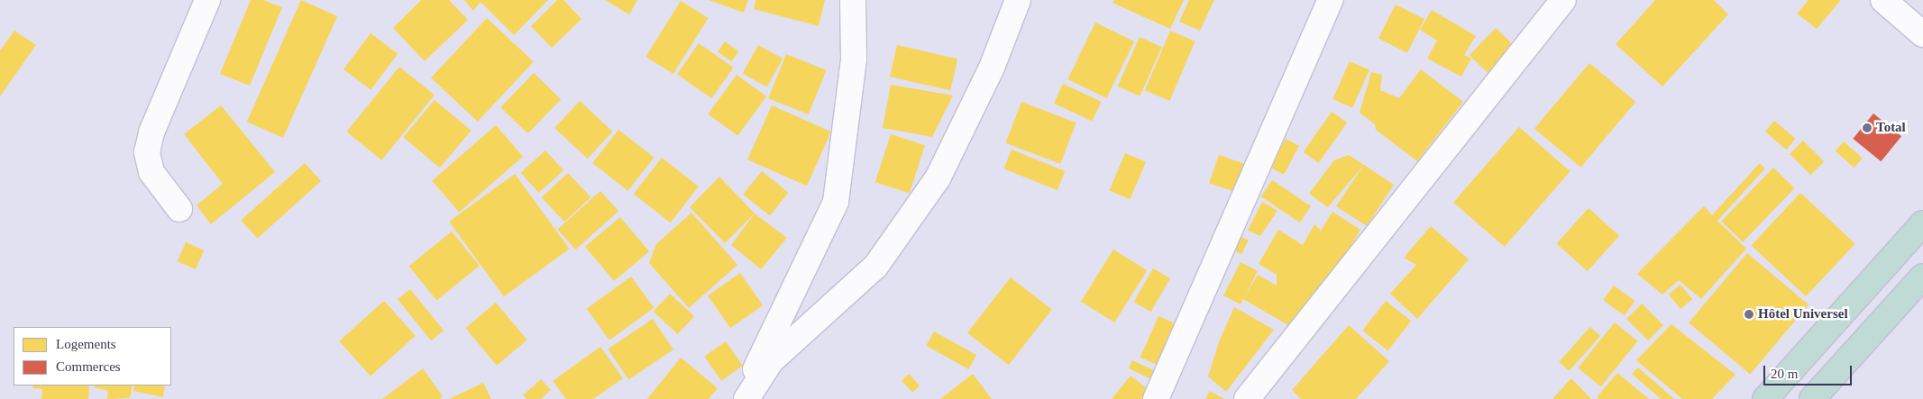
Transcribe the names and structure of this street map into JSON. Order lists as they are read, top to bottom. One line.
{"places":["Total","Hôtel Universel"],"legend":["Logements","Commerces"],"scale_bar":"20 m"}
